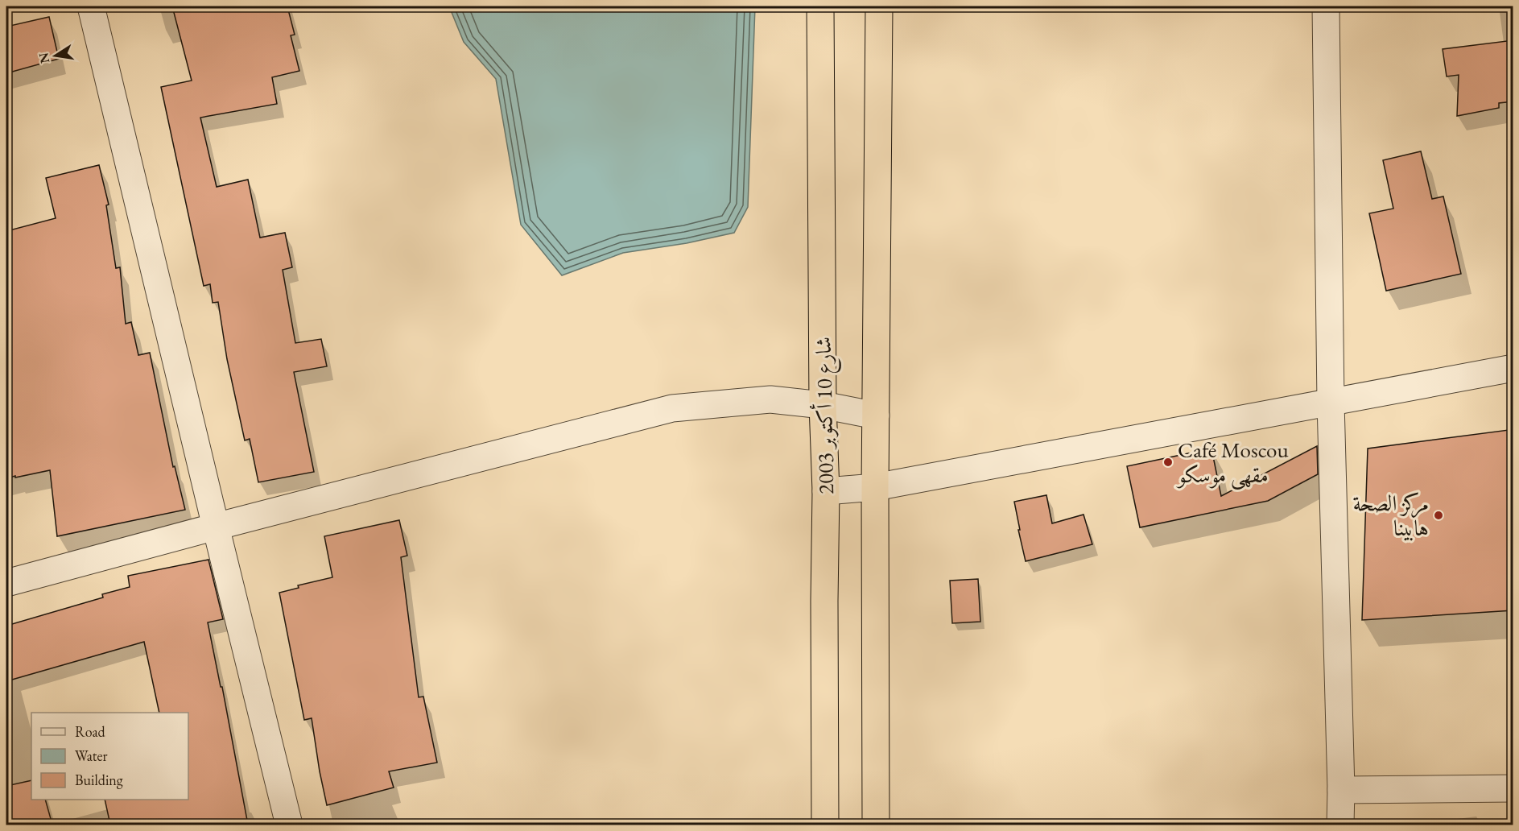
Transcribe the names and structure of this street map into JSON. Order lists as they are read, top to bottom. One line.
{"streets":{"highway":["شارع 10 أكتوبر 2003"]},"places":["Café Moscou مقهى موسكو","مركز الصحة هابينا"],"legend":["Road","Water","Building"],"north":"left"}
